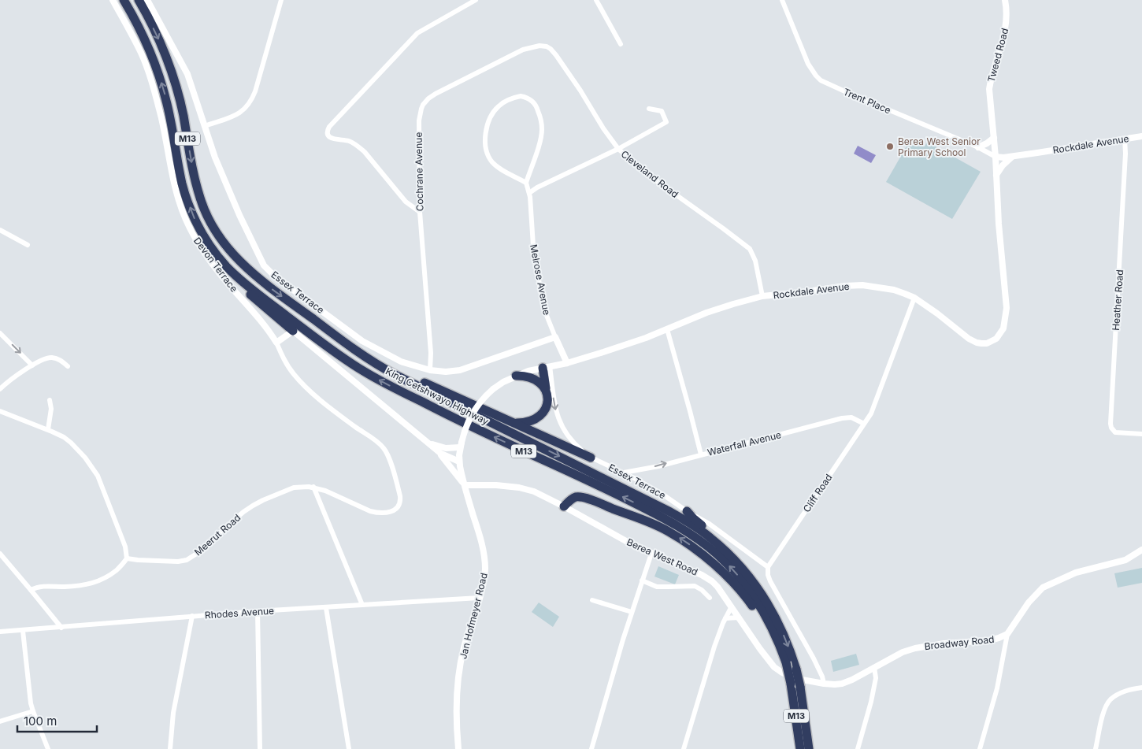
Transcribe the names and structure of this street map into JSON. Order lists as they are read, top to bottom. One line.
{"streets":{"highway":["M13","King Cetshwayo Highway"],"street":["Tweed Road","Trent Place","Rockdale Avenue","Cochrane Avenue","Cleveland Road","Devon Terrace","Melrose Avenue","Essex Terrace","Heather Road","Waterfall Avenue","Cliff Road","Meerut Road","Berea West Road","Rhodes Avenue","Jan Hofmeyer Road","Broadway Road"]},"crossings":[["Tweed Road","Trent Place"],["Tweed Road","Rockdale Avenue"],["Trent Place","Rockdale Avenue"],["Rockdale Avenue","Cleveland Road"],["Rockdale Avenue","Melrose Avenue"],["Rockdale Avenue","Essex Terrace"],["Rockdale Avenue","Heather Road"],["Rockdale Avenue","Cliff Road"],["Rockdale Avenue","Berea West Road"],["Rockdale Avenue","Jan Hofmeyer Road"],["Cochrane Avenue","Cleveland Road"],["Cochrane Avenue","Essex Terrace"],["Devon Terrace","Meerut Road"],["Melrose Avenue","Essex Terrace"],["Essex Terrace","Waterfall Avenue"],["Essex Terrace","Cliff Road"],["Waterfall Avenue","Cliff Road"],["Berea West Road","Jan Hofmeyer Road"],["Berea West Road","Broadway Road"],["Rhodes Avenue","Jan Hofmeyer Road"]],"places":["Berea West Senior Primary School"],"scale_bar":"100 m"}
